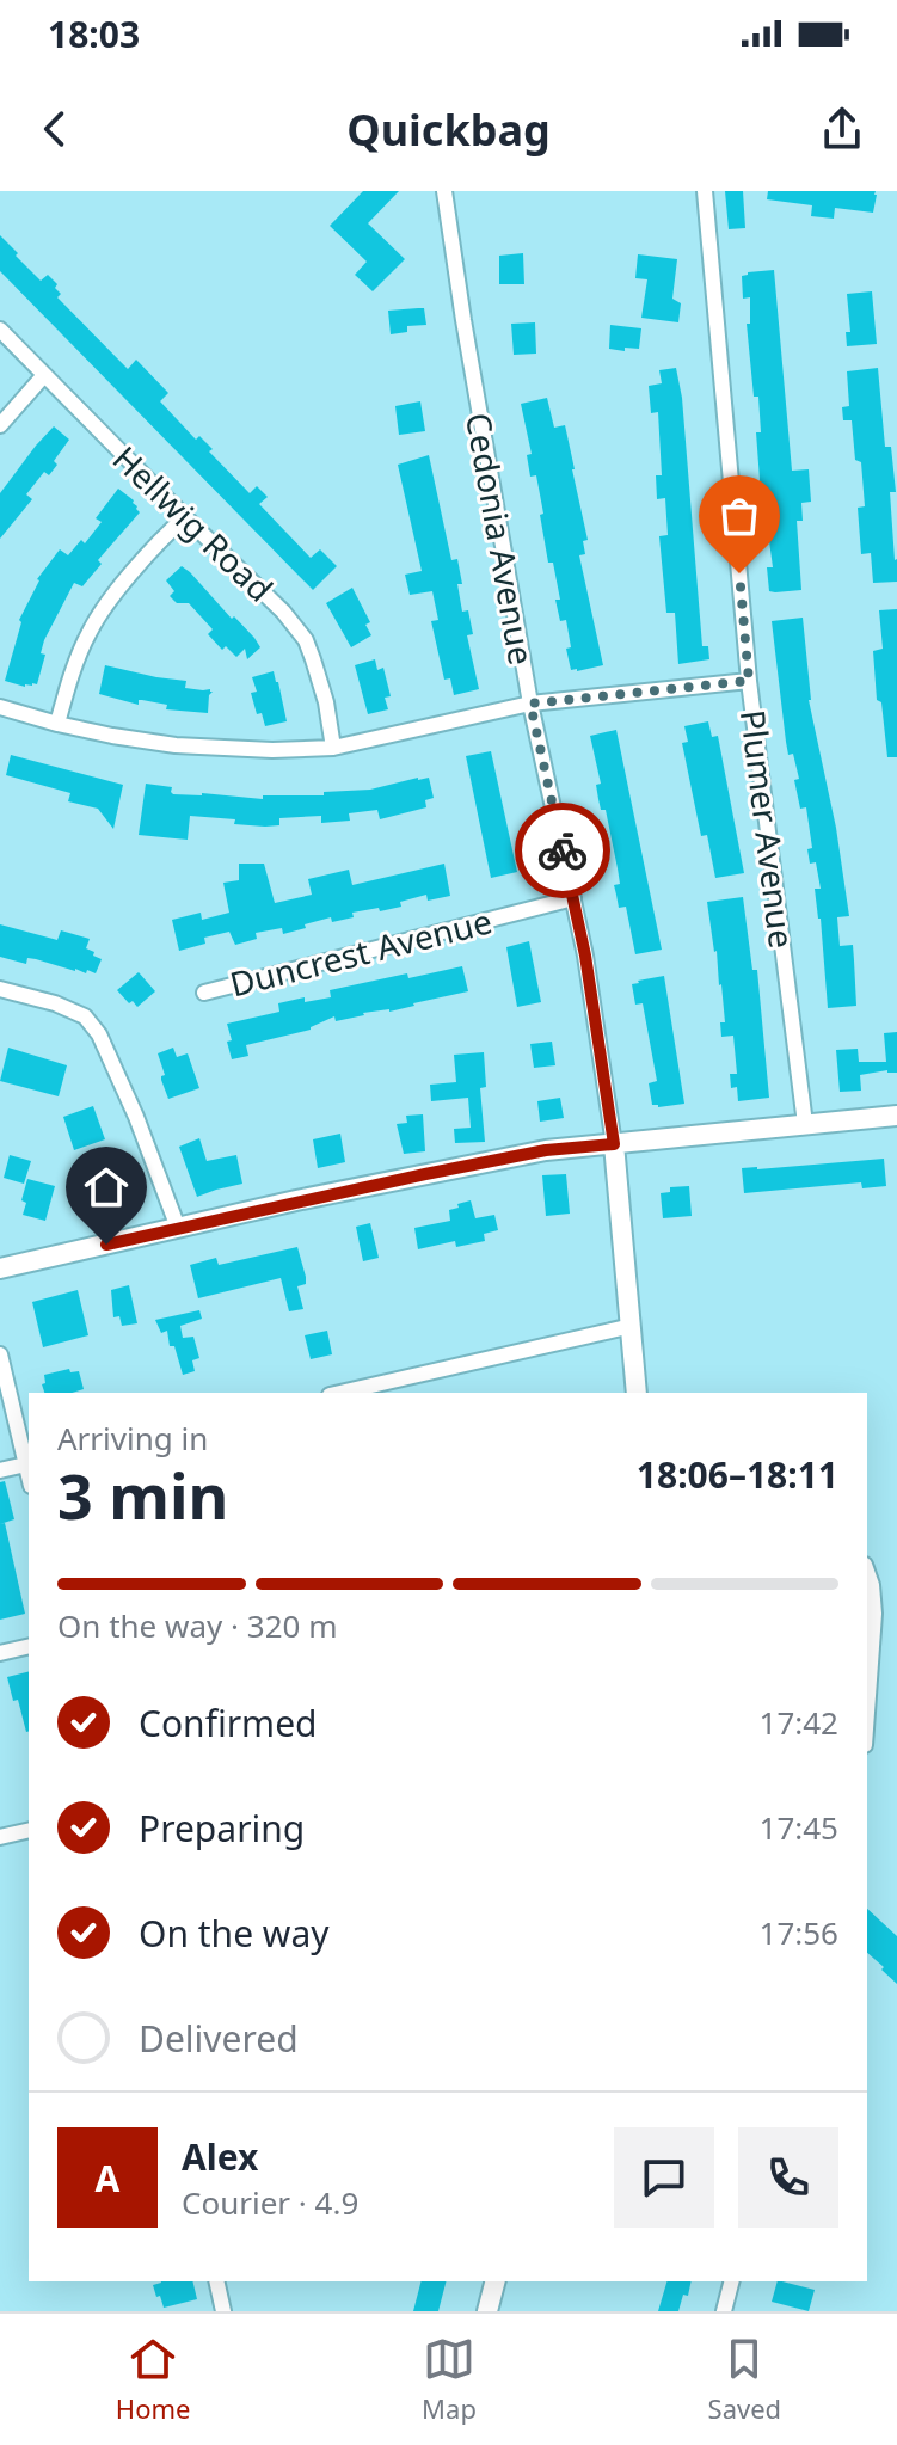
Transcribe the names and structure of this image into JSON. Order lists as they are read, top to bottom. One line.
{"streets":{"street":["Hellwig Road","Cedonia Avenue","Plumer Avenue","Duncrest Avenue"]},"crossings":[["Cedonia Avenue","Duncrest Avenue"]],"page":{"status":"18:03","header":"Quickbag","heading":["3 min","Arriving in","18:06–18:11"],"panel":["Alex","Courier · 4.9"],"bar":"On the way · 320 m","list":[["Confirmed","17:42"],["Preparing","17:45"],["On the way","17:56"],"Delivered"],"round":"A","tabs":["Home","Map","Saved"]}}
